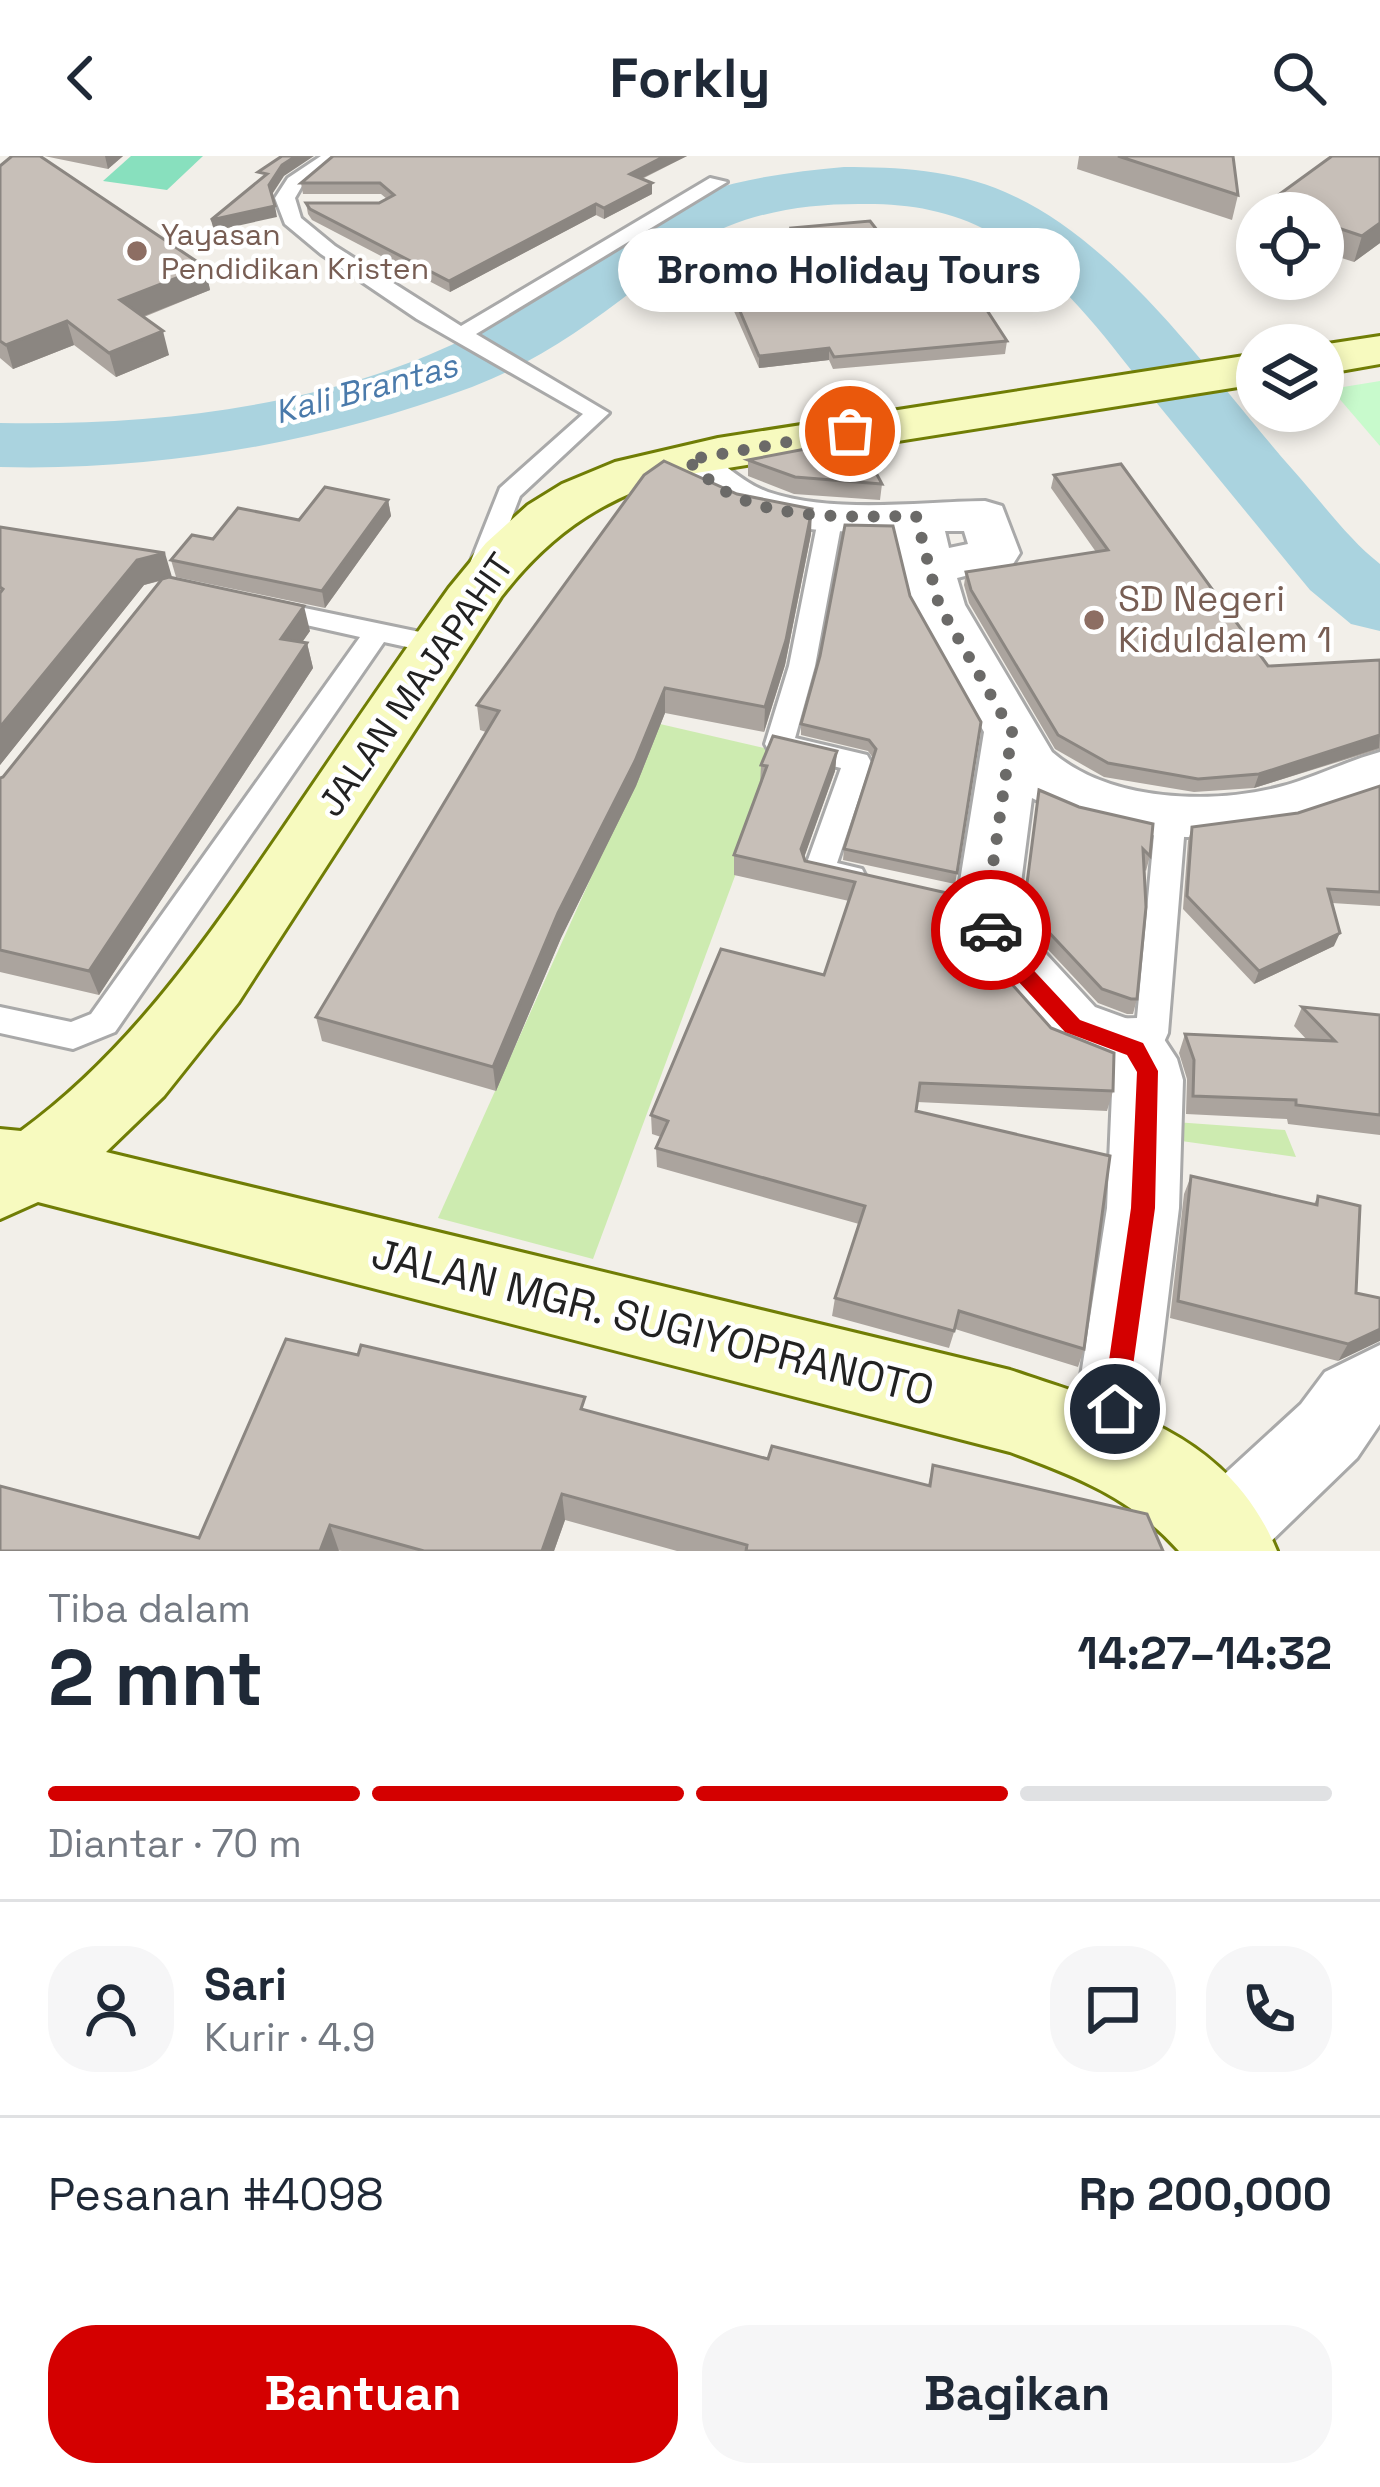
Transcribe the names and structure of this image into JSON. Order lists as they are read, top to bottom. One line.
{"streets":{"street":["JALAN MAJAPAHIT","JALAN MGR. SUGIYOPRANOTO"]},"crossings":[["JALAN MAJAPAHIT","JALAN MGR. SUGIYOPRANOTO"]],"water":["Kali Brantas"],"places":["Yayasan Pendidikan Kristen","Bromo Holiday Tours","SD Negeri Kiduldalem 1"],"page":{"header":"Forkly","bubble":"Bromo Holiday Tours","heading":["2 mnt","Tiba dalam","14:27–14:32"],"panel":["Sari","Kurir · 4.9","Pesanan #4098","Rp 200,000"],"bar":"Diantar · 70 m","buttons":["Bantuan","Bagikan"]}}
